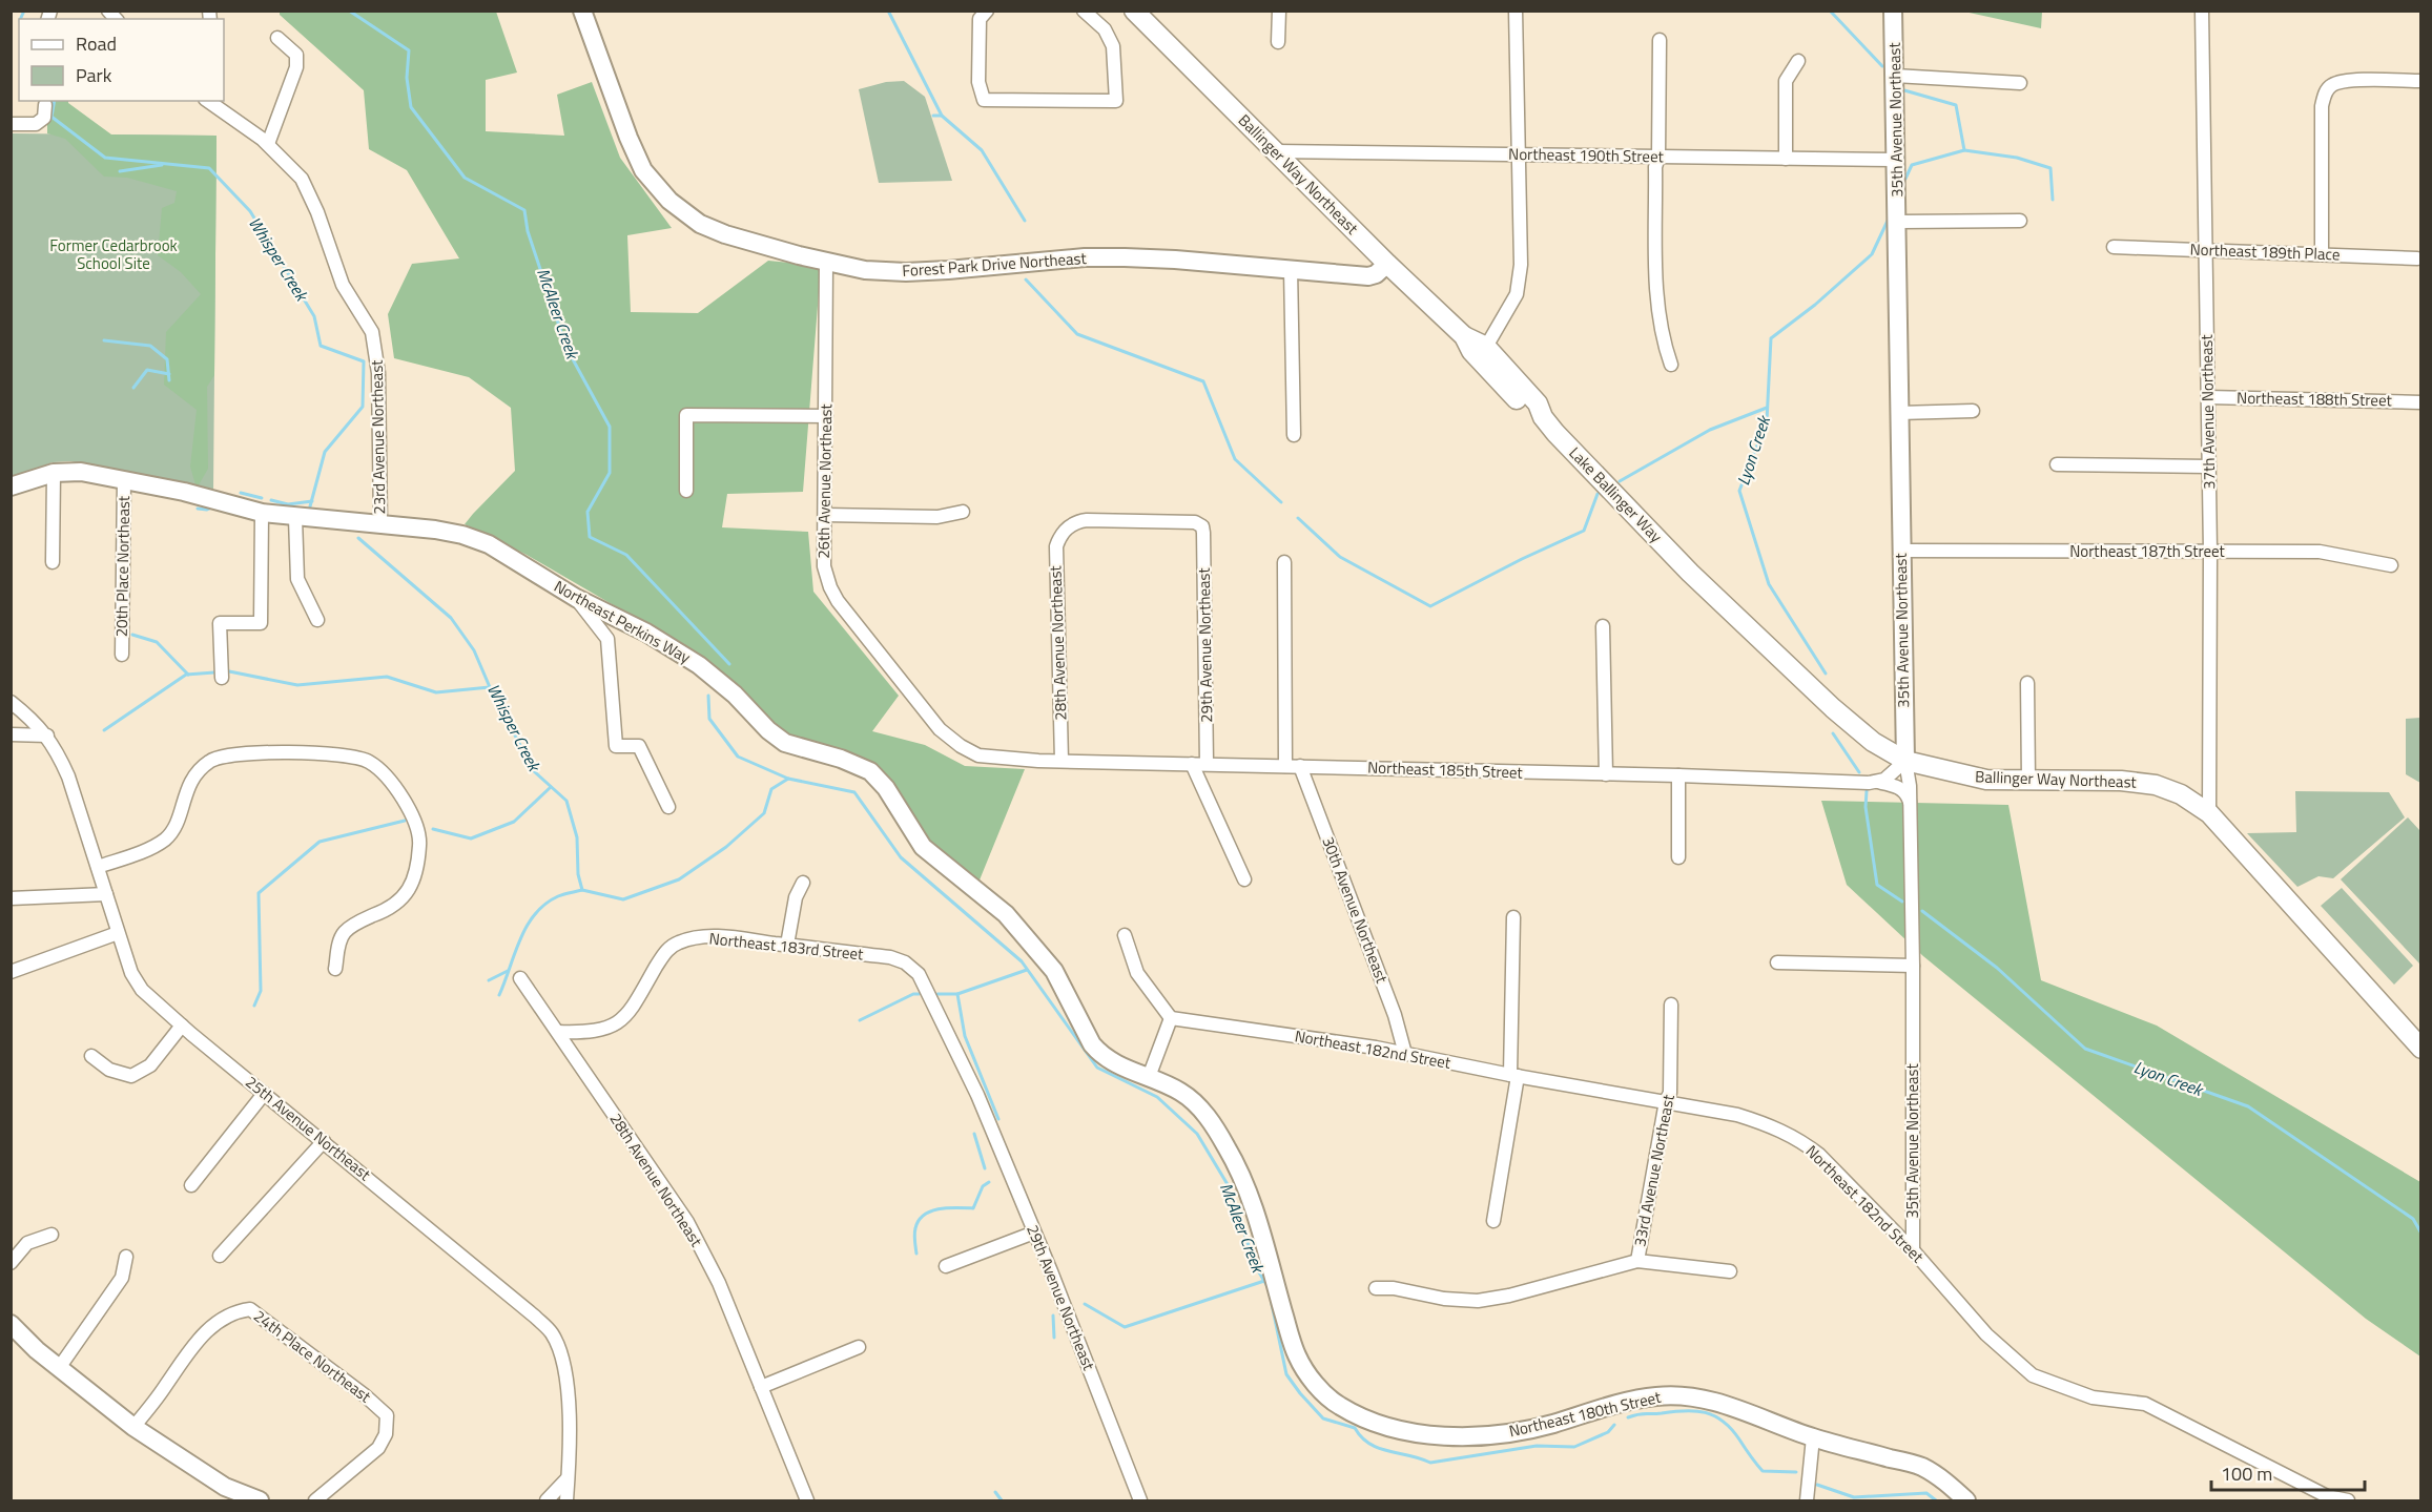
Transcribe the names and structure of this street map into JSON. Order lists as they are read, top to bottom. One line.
{"streets":{"main road":["Ballinger Way Northeast","Lake Ballinger Way"],"street":["35th Avenue Northeast","Northeast 190th Street","Northeast 189th Place","Forest Park Drive Northeast","Northeast 188th Street","37th Avenue Northeast","23rd Avenue Northeast","26th Avenue Northeast","Northeast 187th Street","20th Place Northeast","Northeast Perkins Way","28th Avenue Northeast","29th Avenue Northeast","Northeast 185th Street","30th Avenue Northeast","Northeast 183rd Street","Northeast 182nd Street","25th Avenue Northeast","33rd Avenue Northeast","24th Place Northeast","Northeast 180th Street"]},"crossings":[["35th Avenue Northeast","Northeast 190th Street"],["35th Avenue Northeast","Ballinger Way Northeast"],["35th Avenue Northeast","Northeast 187th Street"],["35th Avenue Northeast","Northeast 185th Street"],["35th Avenue Northeast","Northeast 182nd Street"],["Northeast 190th Street","Ballinger Way Northeast"],["Ballinger Way Northeast","Forest Park Drive Northeast"],["Ballinger Way Northeast","37th Avenue Northeast"],["Ballinger Way Northeast","Lake Ballinger Way"],["Northeast 189th Place","37th Avenue Northeast"],["Forest Park Drive Northeast","26th Avenue Northeast"],["Northeast 188th Street","37th Avenue Northeast"],["37th Avenue Northeast","Northeast 187th Street"],["23rd Avenue Northeast","Northeast Perkins Way"],["26th Avenue Northeast","Northeast 185th Street"],["20th Place Northeast","Northeast Perkins Way"],["Northeast Perkins Way","Northeast 180th Street"],["28th Avenue Northeast","29th Avenue Northeast"],["28th Avenue Northeast","Northeast 185th Street"],["28th Avenue Northeast","Northeast 183rd Street"],["29th Avenue Northeast","Northeast 185th Street"],["29th Avenue Northeast","Northeast 183rd Street"],["Northeast 185th Street","30th Avenue Northeast"],["30th Avenue Northeast","Northeast 182nd Street"],["Northeast 182nd Street","33rd Avenue Northeast"]],"water":["Whisper Creek","McAleer Creek","Lyon Creek"],"parks":["Former Cedarbrook School Site"],"legend":["Road","Park"],"scale_bar":"100 m"}
